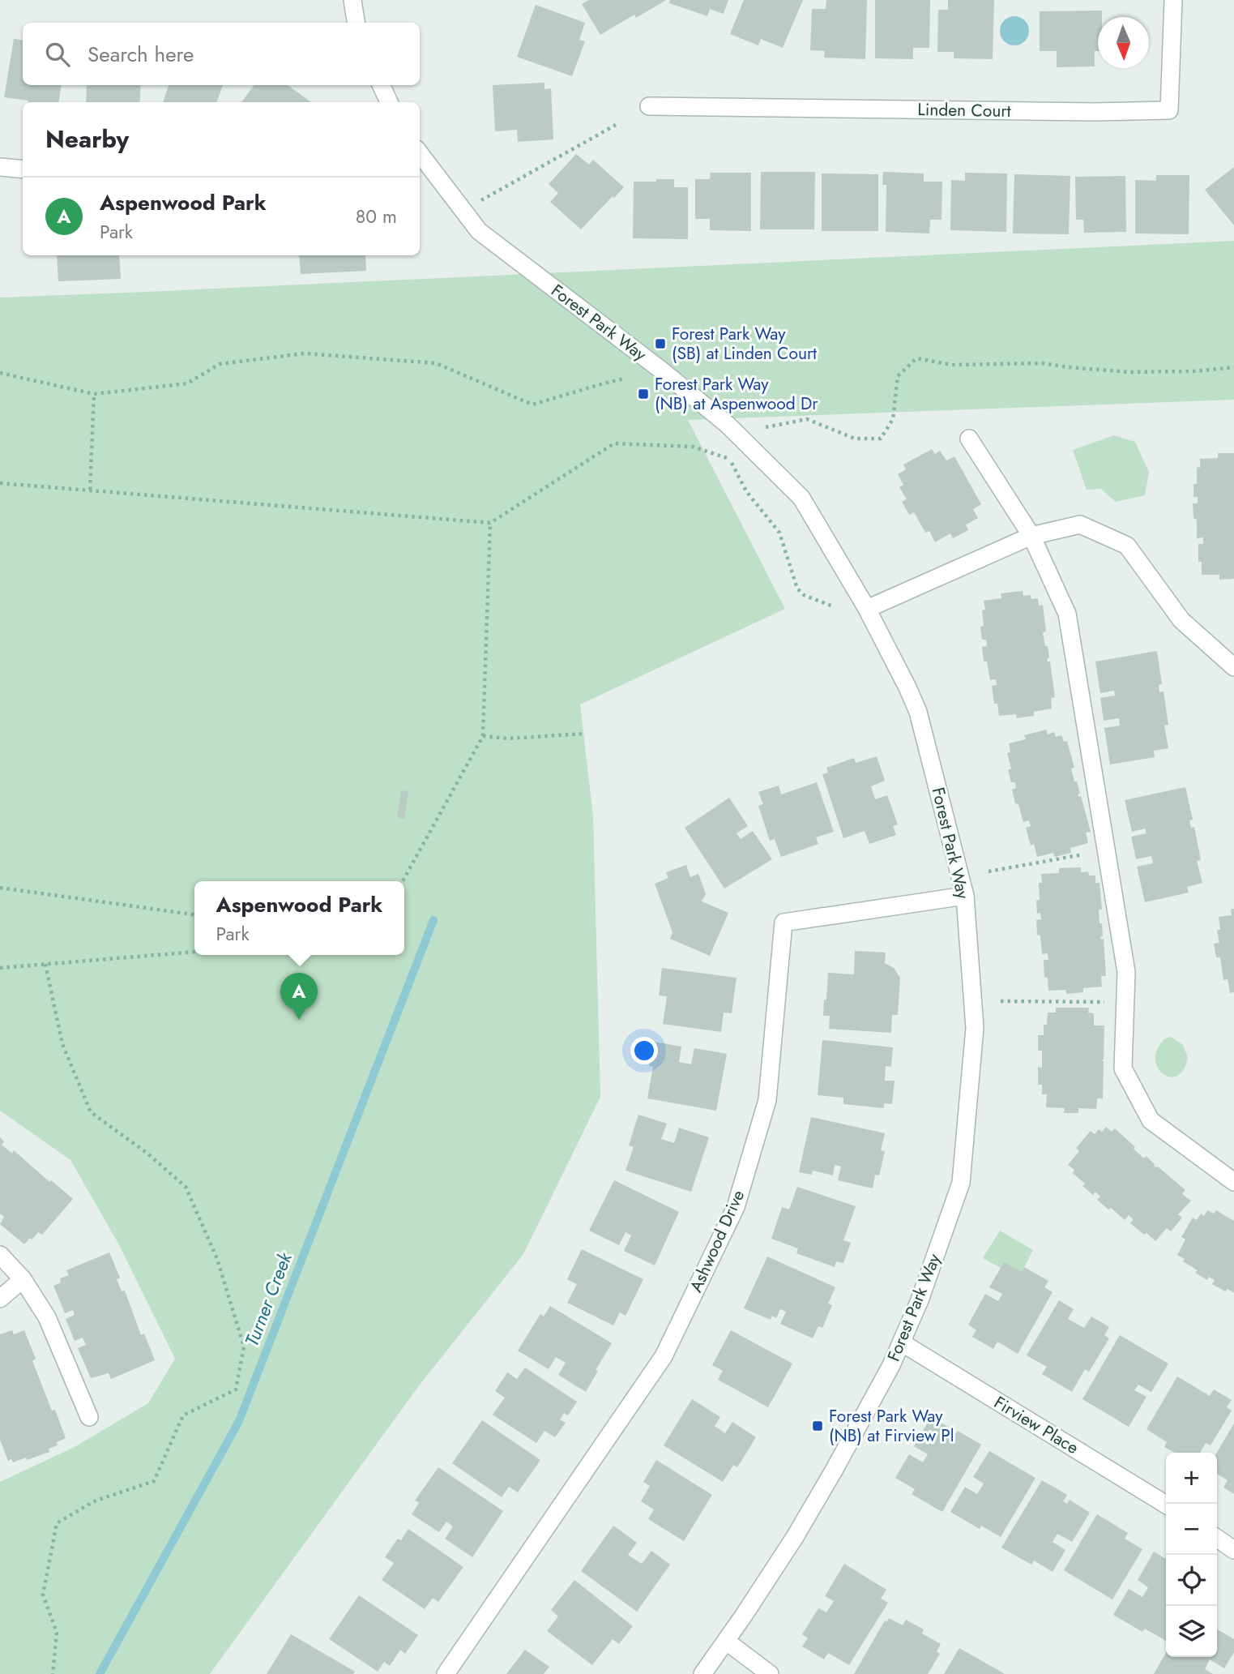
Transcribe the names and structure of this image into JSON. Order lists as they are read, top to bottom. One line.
{"streets":{"street":["Linden Court","Forest Park Way","Ashwood Drive","Firview Place"]},"crossings":[["Forest Park Way","Ashwood Drive"],["Forest Park Way","Firview Place"]],"water":["Turner Creek"],"places":{"transit":["Forest Park Way (SB) at Linden Court","Forest Park Way (NB) at Aspenwood Dr","Forest Park Way (NB) at Firview Pl"]},"north":"bottom","page":{"search":"Search here","heading":"Nearby","list":[{"mark":"A","name":"Aspenwood Park","note":"Park","value":"80 m"}],"popup":["Aspenwood Park","Park"],"pins":"A","map_buttons":["+","−"]}}
